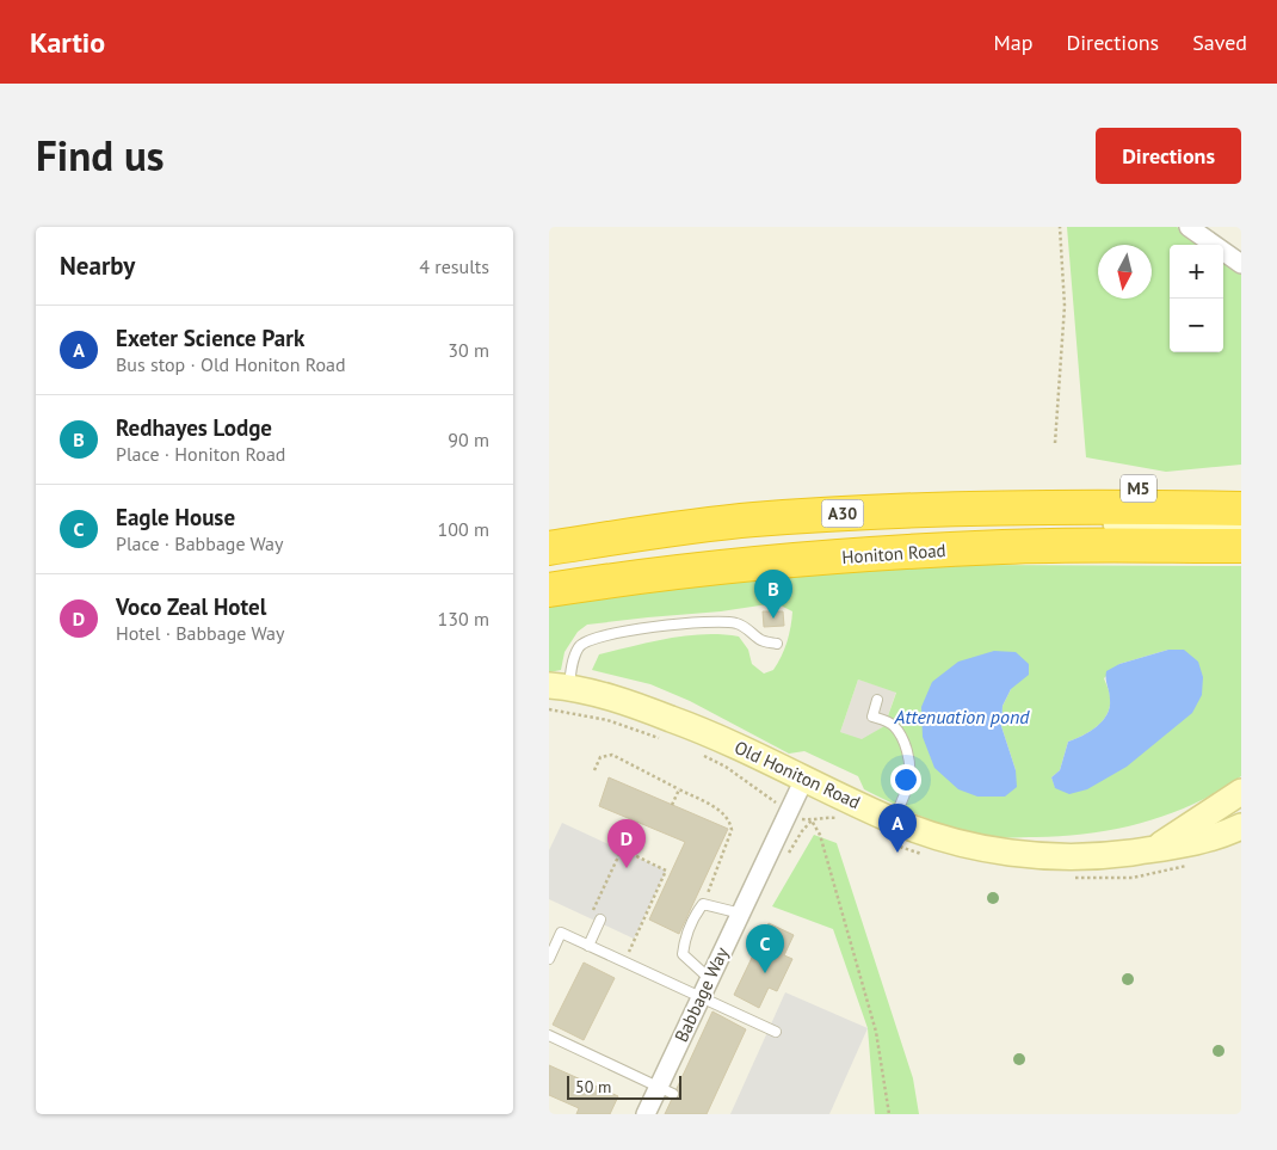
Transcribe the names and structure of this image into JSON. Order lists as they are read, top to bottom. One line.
{"streets":{"highway":["M5","A30","Honiton Road"],"street":["Old Honiton Road","Babbage Way"]},"crossings":[["M5","A30"],["Old Honiton Road","Babbage Way"]],"water":["Attenuation pond"],"scale_bar":"50 m","north":"bottom","page":{"header":"Kartio","nav":["Map","Directions","Saved"],"title":"Find us","buttons":"Directions","heading":["Nearby","4 results"],"map_buttons":["+","−"],"list":[{"mark":"A","name":"Exeter Science Park","note":"Bus stop · Old Honiton Road","value":"30 m"},{"mark":"B","name":"Redhayes Lodge","note":"Place · Honiton Road","value":"90 m"},{"mark":"C","name":"Eagle House","note":"Place · Babbage Way","value":"100 m"},{"mark":"D","name":"Voco Zeal Hotel","note":"Hotel · Babbage Way","value":"130 m"}],"pins":["B","A","D","C"],"scale":"50 m"}}
